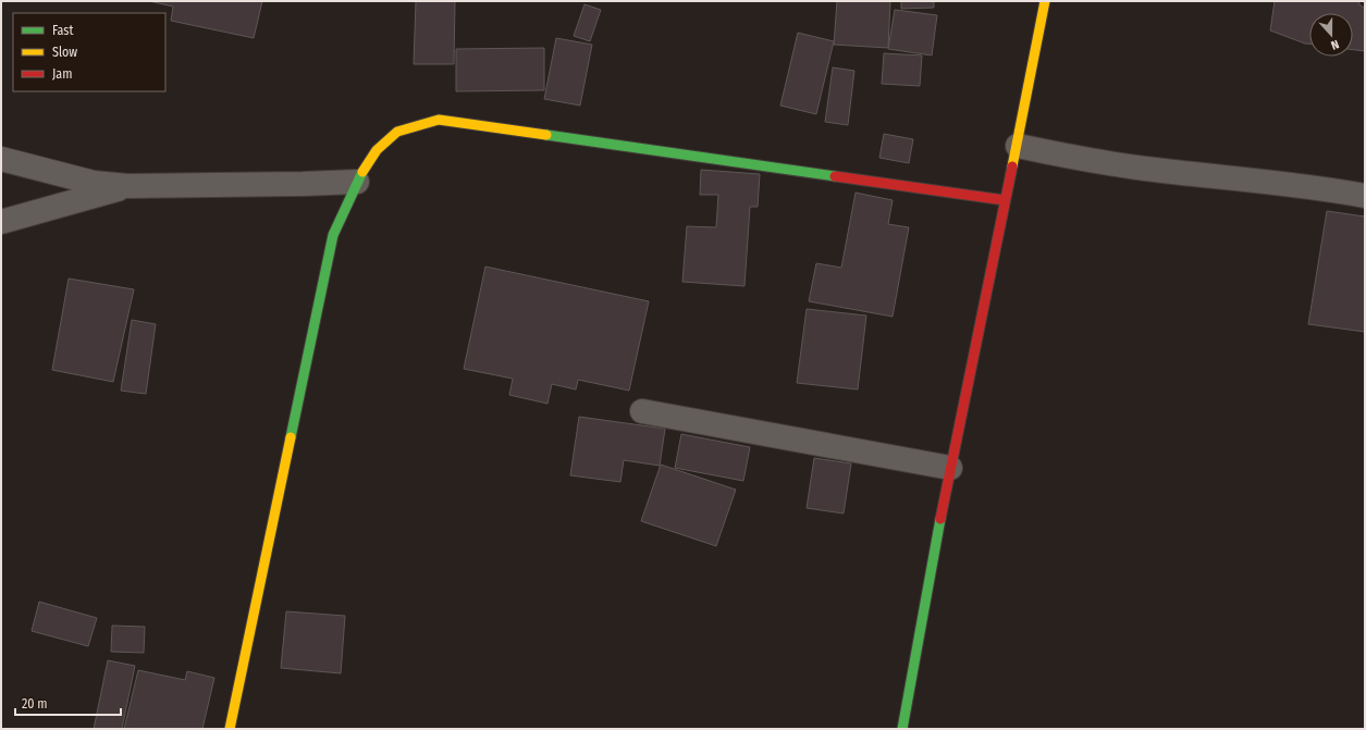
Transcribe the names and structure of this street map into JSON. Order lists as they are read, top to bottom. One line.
{"legend":["Fast","Slow","Jam"],"scale_bar":"20 m","north":"bottom"}
